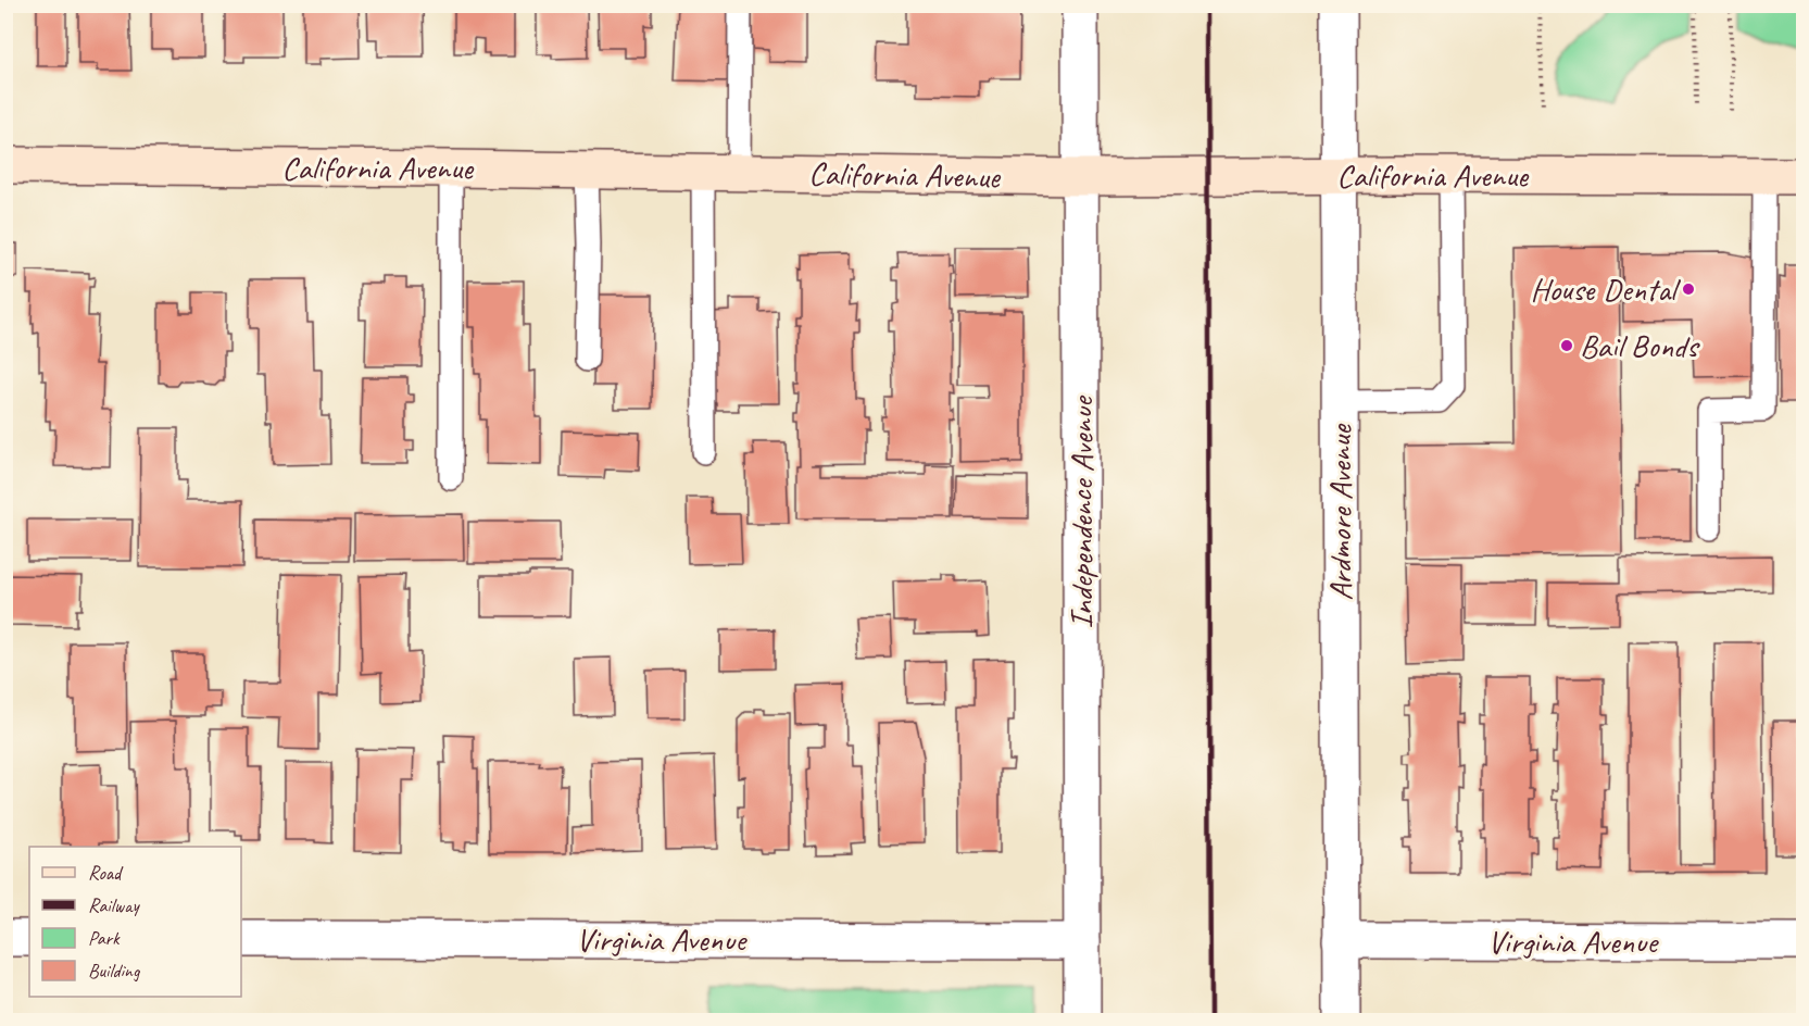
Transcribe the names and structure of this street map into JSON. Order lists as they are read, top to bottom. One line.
{"streets":{"main road":["California Avenue"],"street":["Independence Avenue","Ardmore Avenue","Virginia Avenue"]},"crossings":[["California Avenue","Independence Avenue"],["California Avenue","Ardmore Avenue"],["Independence Avenue","Virginia Avenue"],["Ardmore Avenue","Virginia Avenue"]],"places":["House Dental","Bail Bonds"],"legend":["Road","Railway","Park","Building"]}
